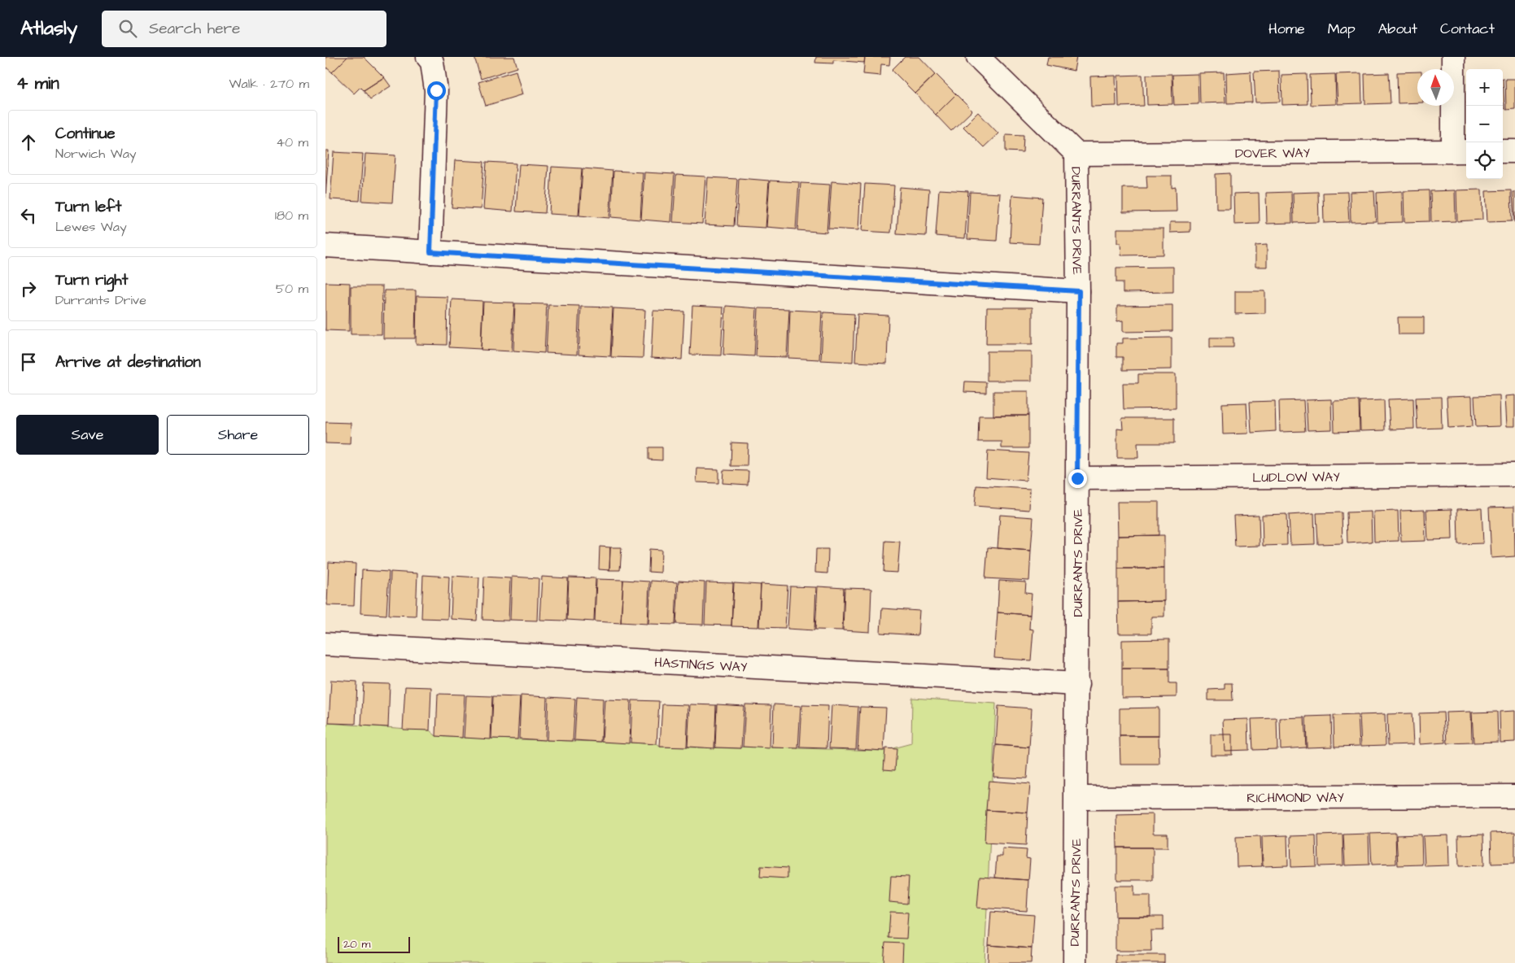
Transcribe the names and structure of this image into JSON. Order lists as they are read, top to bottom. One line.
{"streets":{"street":["DOVER WAY","DURRANTS DRIVE","LUDLOW WAY","HASTINGS WAY","RICHMOND WAY"]},"crossings":[["DOVER WAY","DURRANTS DRIVE"],["DURRANTS DRIVE","LUDLOW WAY"],["DURRANTS DRIVE","HASTINGS WAY"],["DURRANTS DRIVE","RICHMOND WAY"]],"scale_bar":"20 m","north":"top","page":{"header":"Atlasly","search":"Search here","nav":["Home","Map","About","Contact"],"heading":["4 min","Walk · 270 m"],"map_buttons":["+","−"],"list":[["Continue","Norwich Way","40 m"],["Turn left","Lewes Way","180 m"],["Turn right","Durrants Drive","50 m"],"Arrive at destination"],"buttons":["Save","Share"],"scale":"20 m"}}
